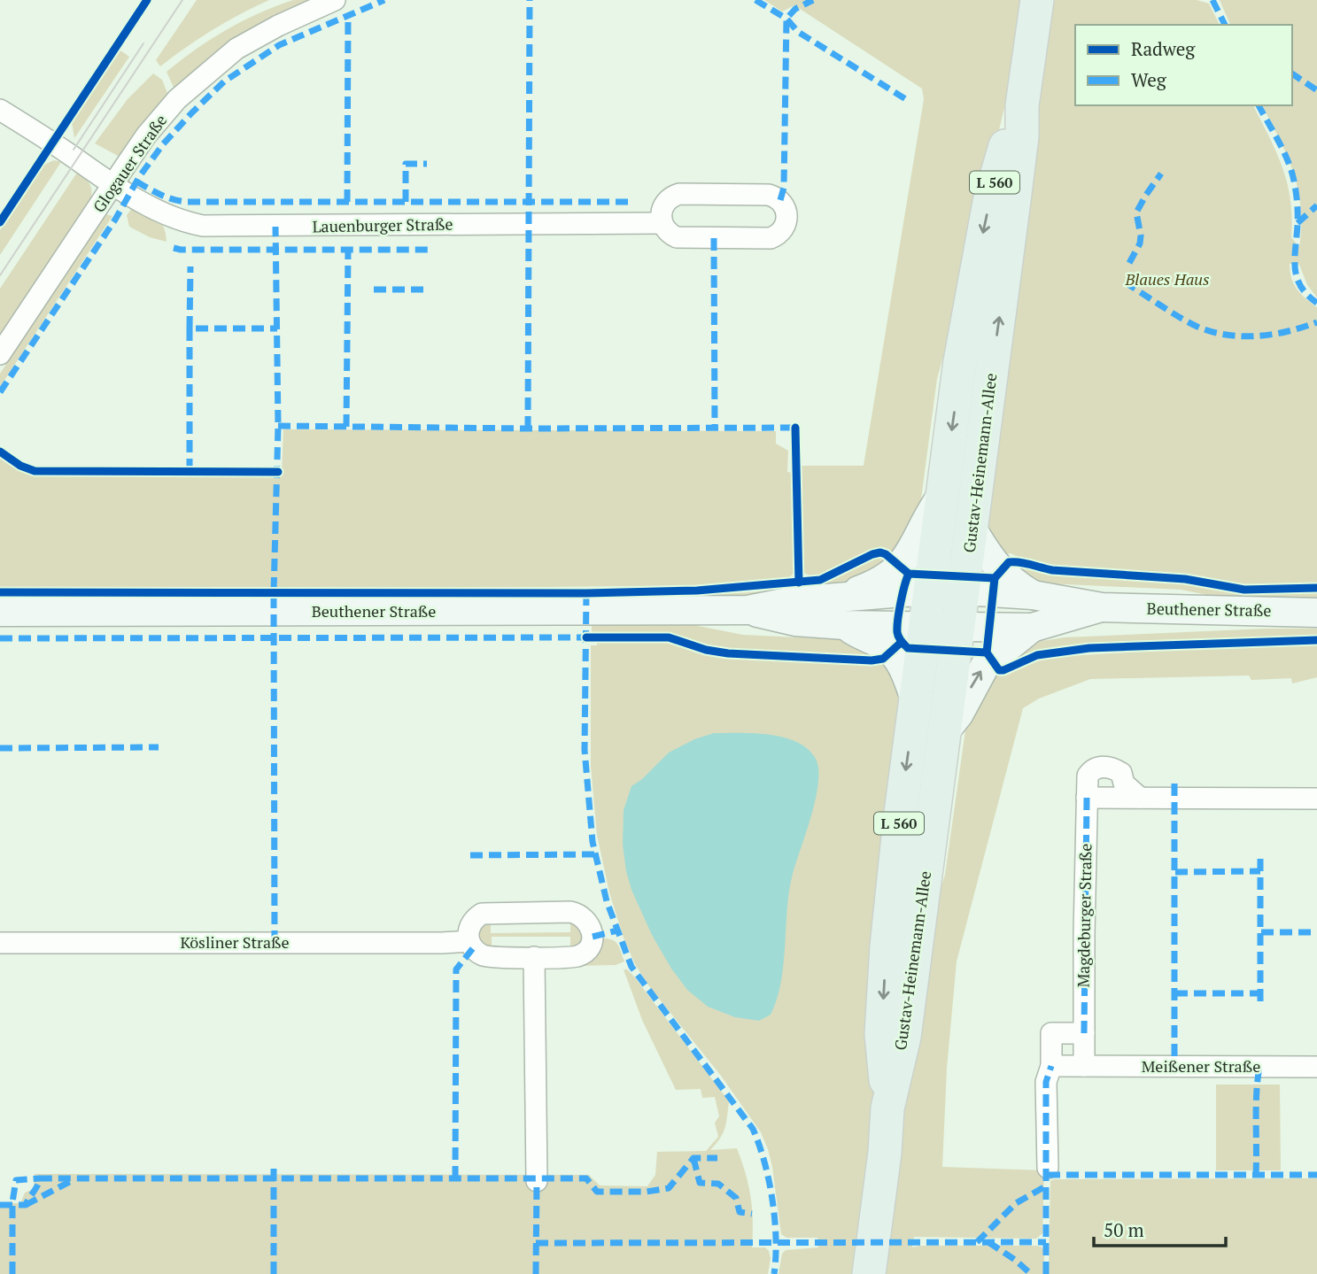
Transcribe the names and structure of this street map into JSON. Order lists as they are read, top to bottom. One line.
{"streets":{"main road":["L 560","Gustav-Heinemann-Allee"],"street":["Glogauer Straße","Lauenburger Straße","Beuthener Straße","Magdeburger Straße","Kösliner Straße","Meißener Straße"]},"crossings":[["Glogauer Straße","Lauenburger Straße"],["Gustav-Heinemann-Allee","Beuthener Straße"]],"parks":["Blaues Haus"],"legend":["Radweg","Weg"],"scale_bar":"50 m"}
